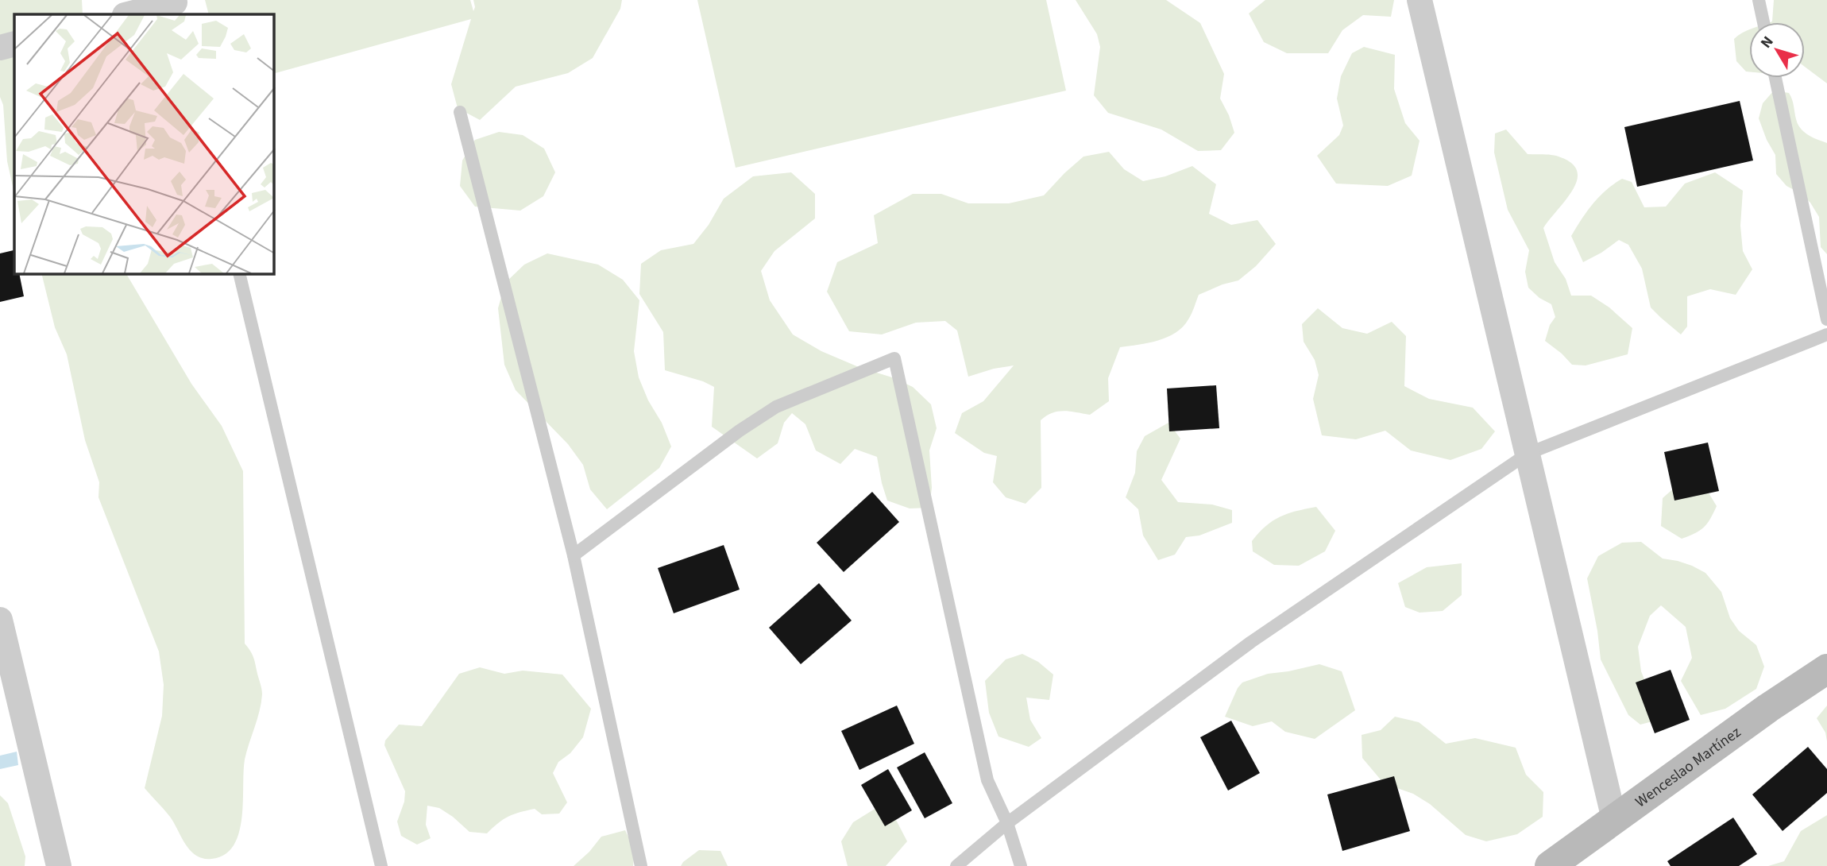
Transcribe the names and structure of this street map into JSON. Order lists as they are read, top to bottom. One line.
{"streets":{"main road":["Wenceslao Martínez"]},"north":"top left"}
